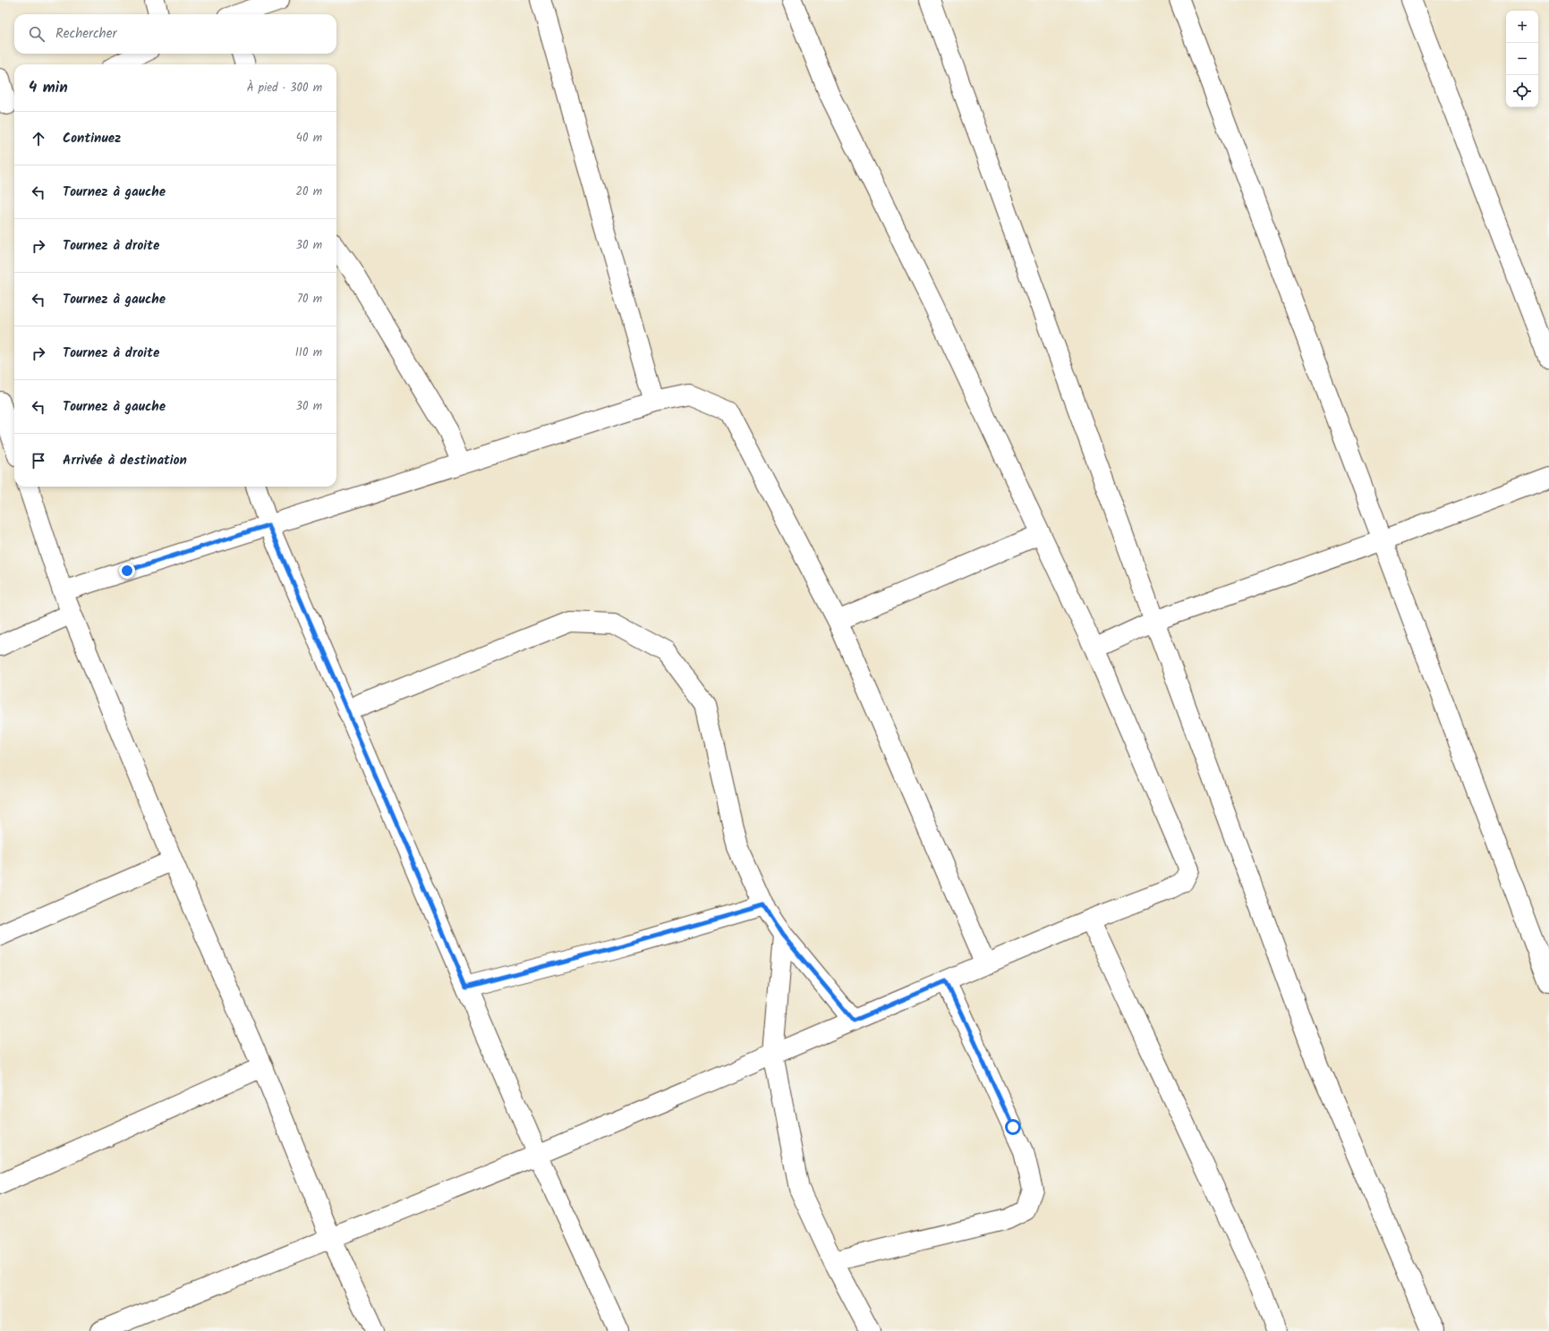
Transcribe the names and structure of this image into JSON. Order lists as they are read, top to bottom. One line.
{"page":{"map_buttons":["+","−"],"search":"Rechercher","heading":["4 min","À pied · 300 m"],"list":[["Continuez","40 m"],["Tournez à gauche","20 m"],["Tournez à droite","30 m"],["Tournez à gauche","70 m"],["Tournez à droite","110 m"],["Tournez à gauche","30 m"],"Arrivée à destination"]}}
